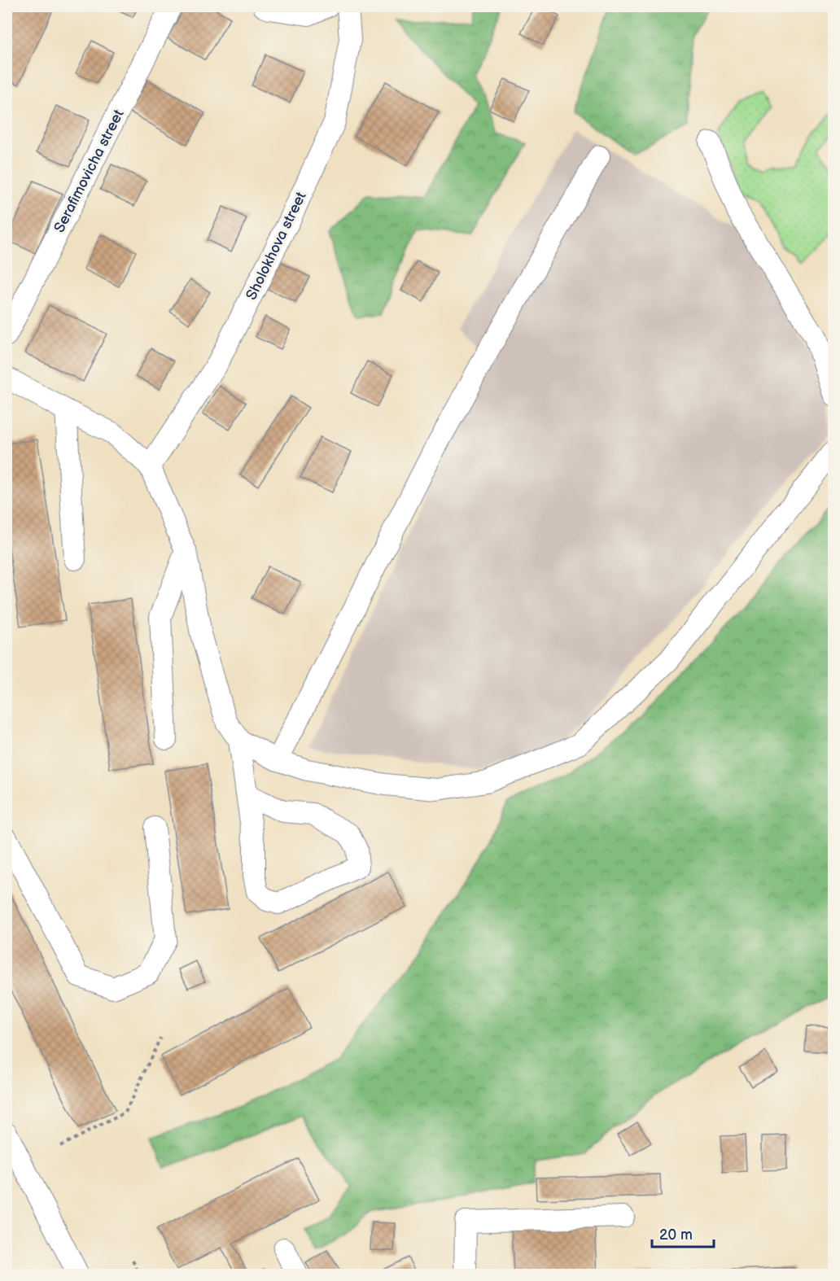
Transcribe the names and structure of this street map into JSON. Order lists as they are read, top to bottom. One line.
{"streets":{"street":["Serafimovicha street","Sholokhova street"]},"scale_bar":"20 m"}
